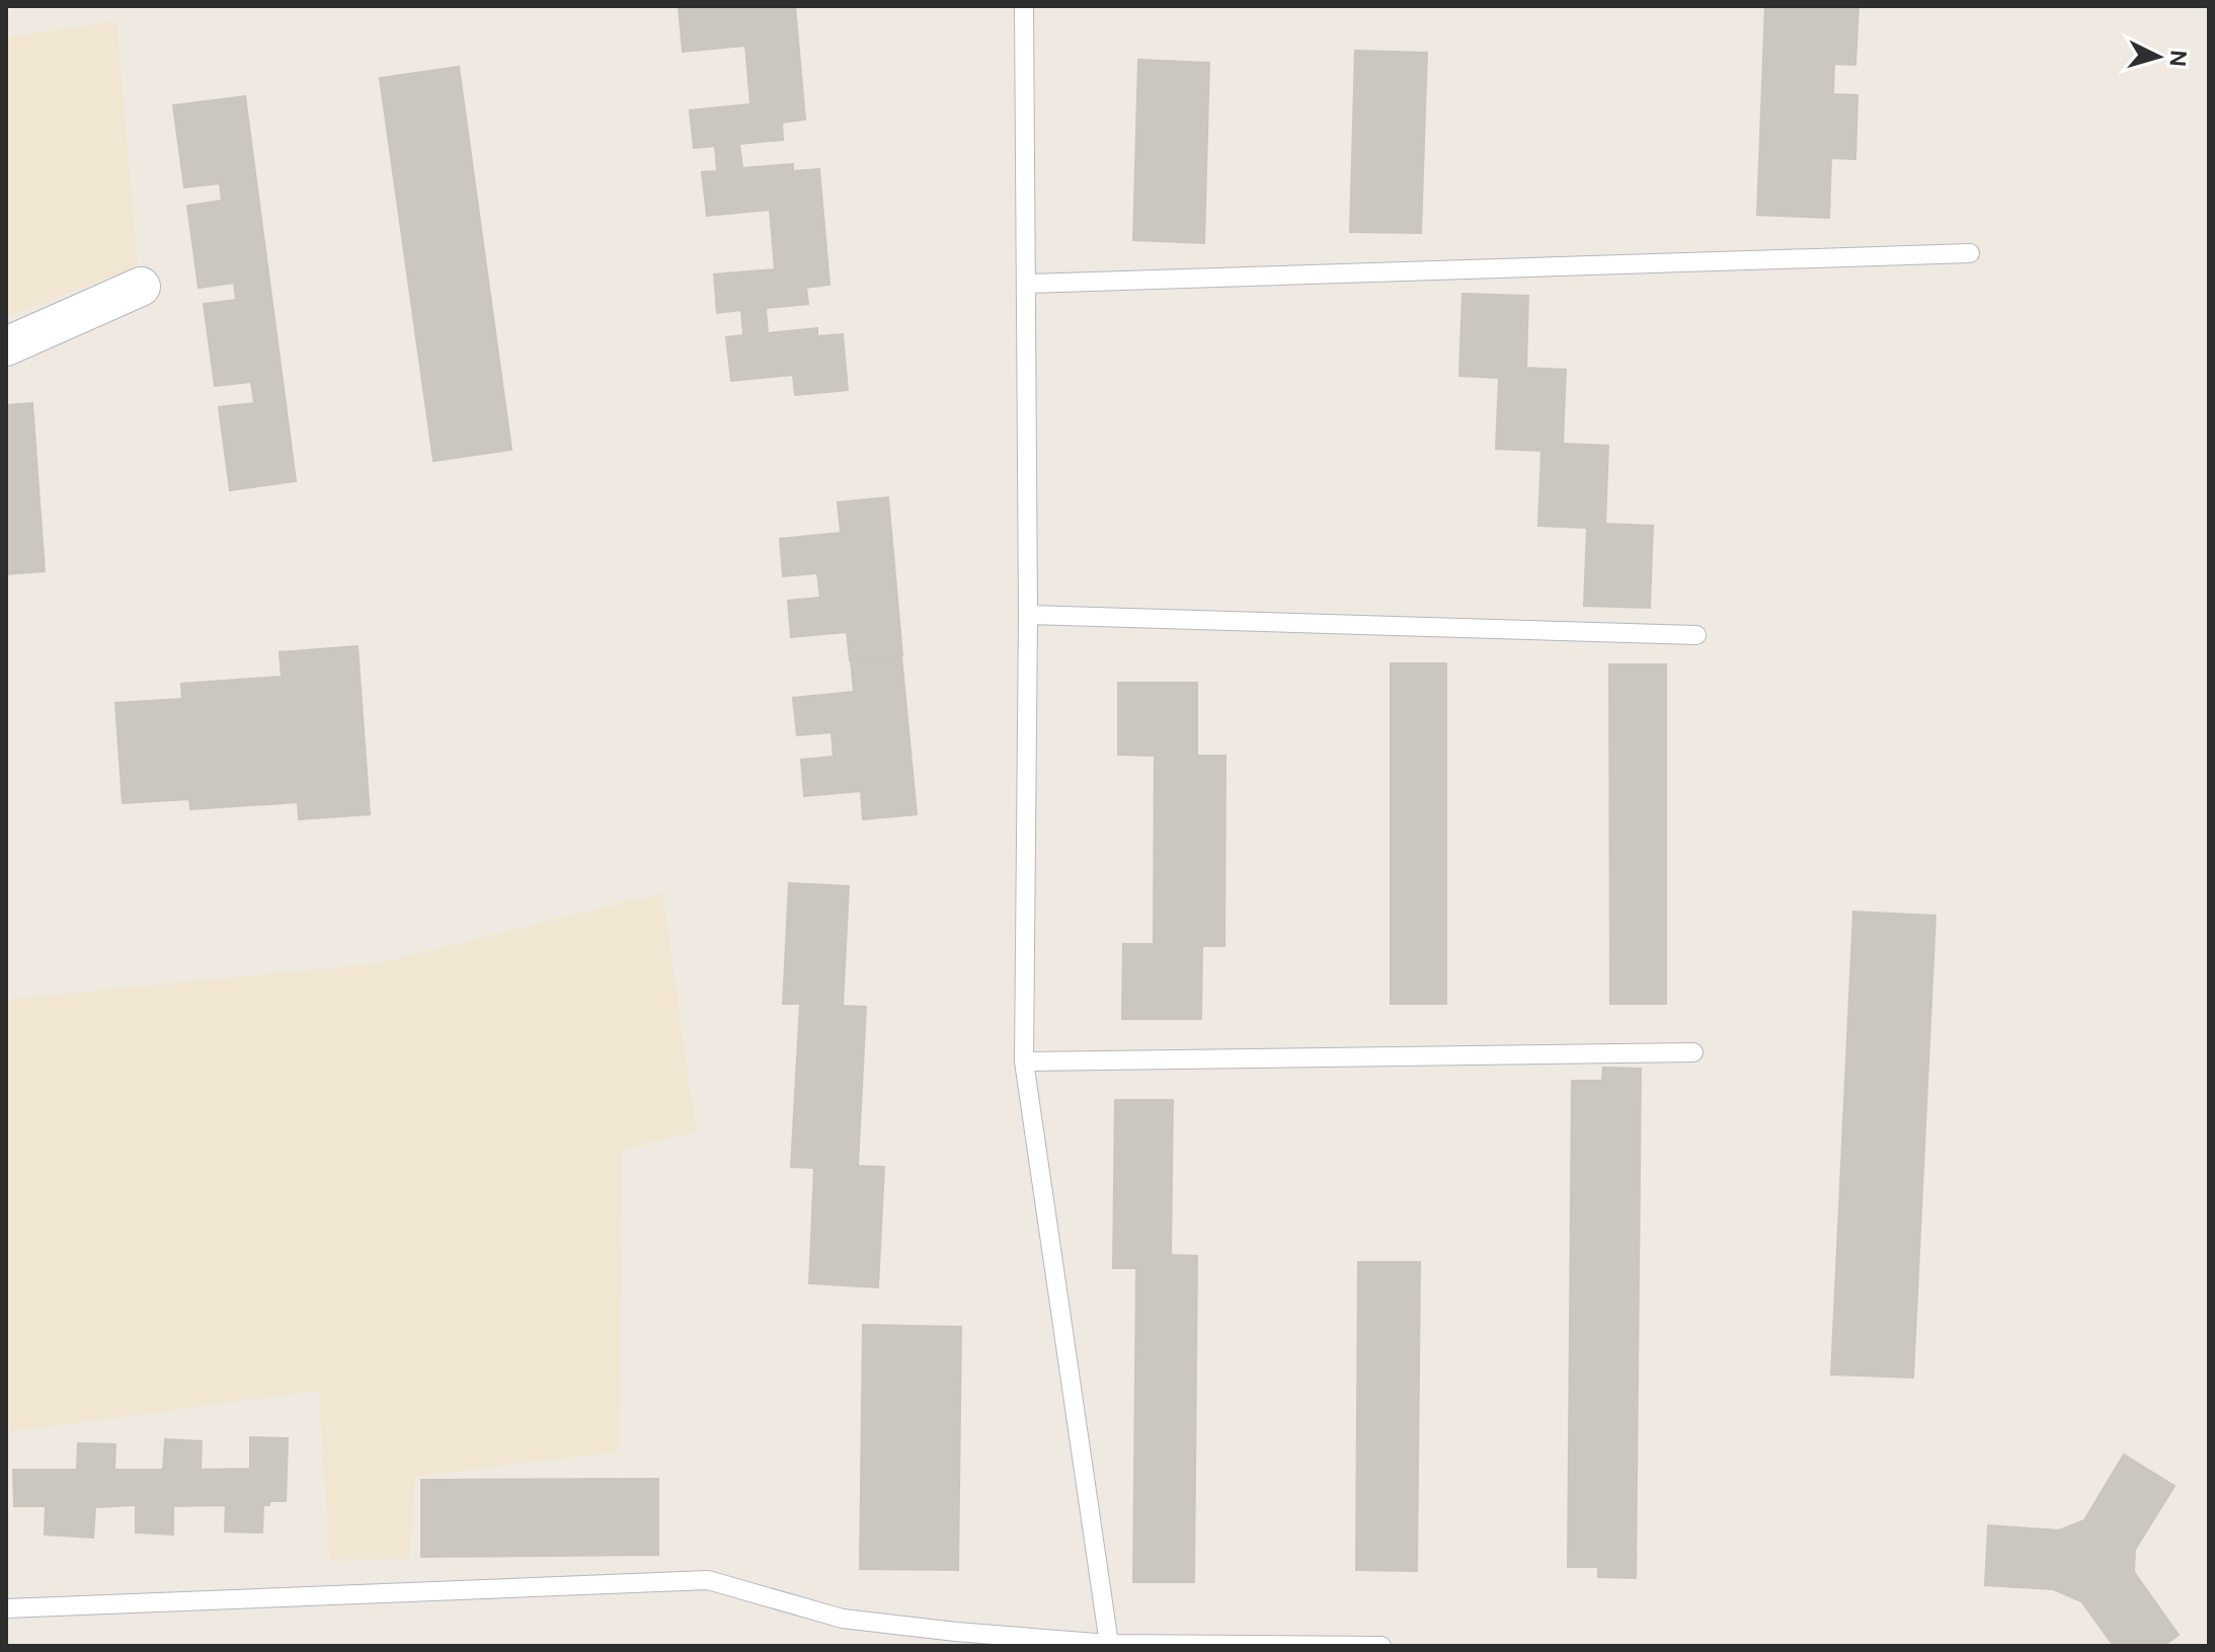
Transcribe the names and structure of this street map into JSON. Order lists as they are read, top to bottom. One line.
{"north":"right"}
